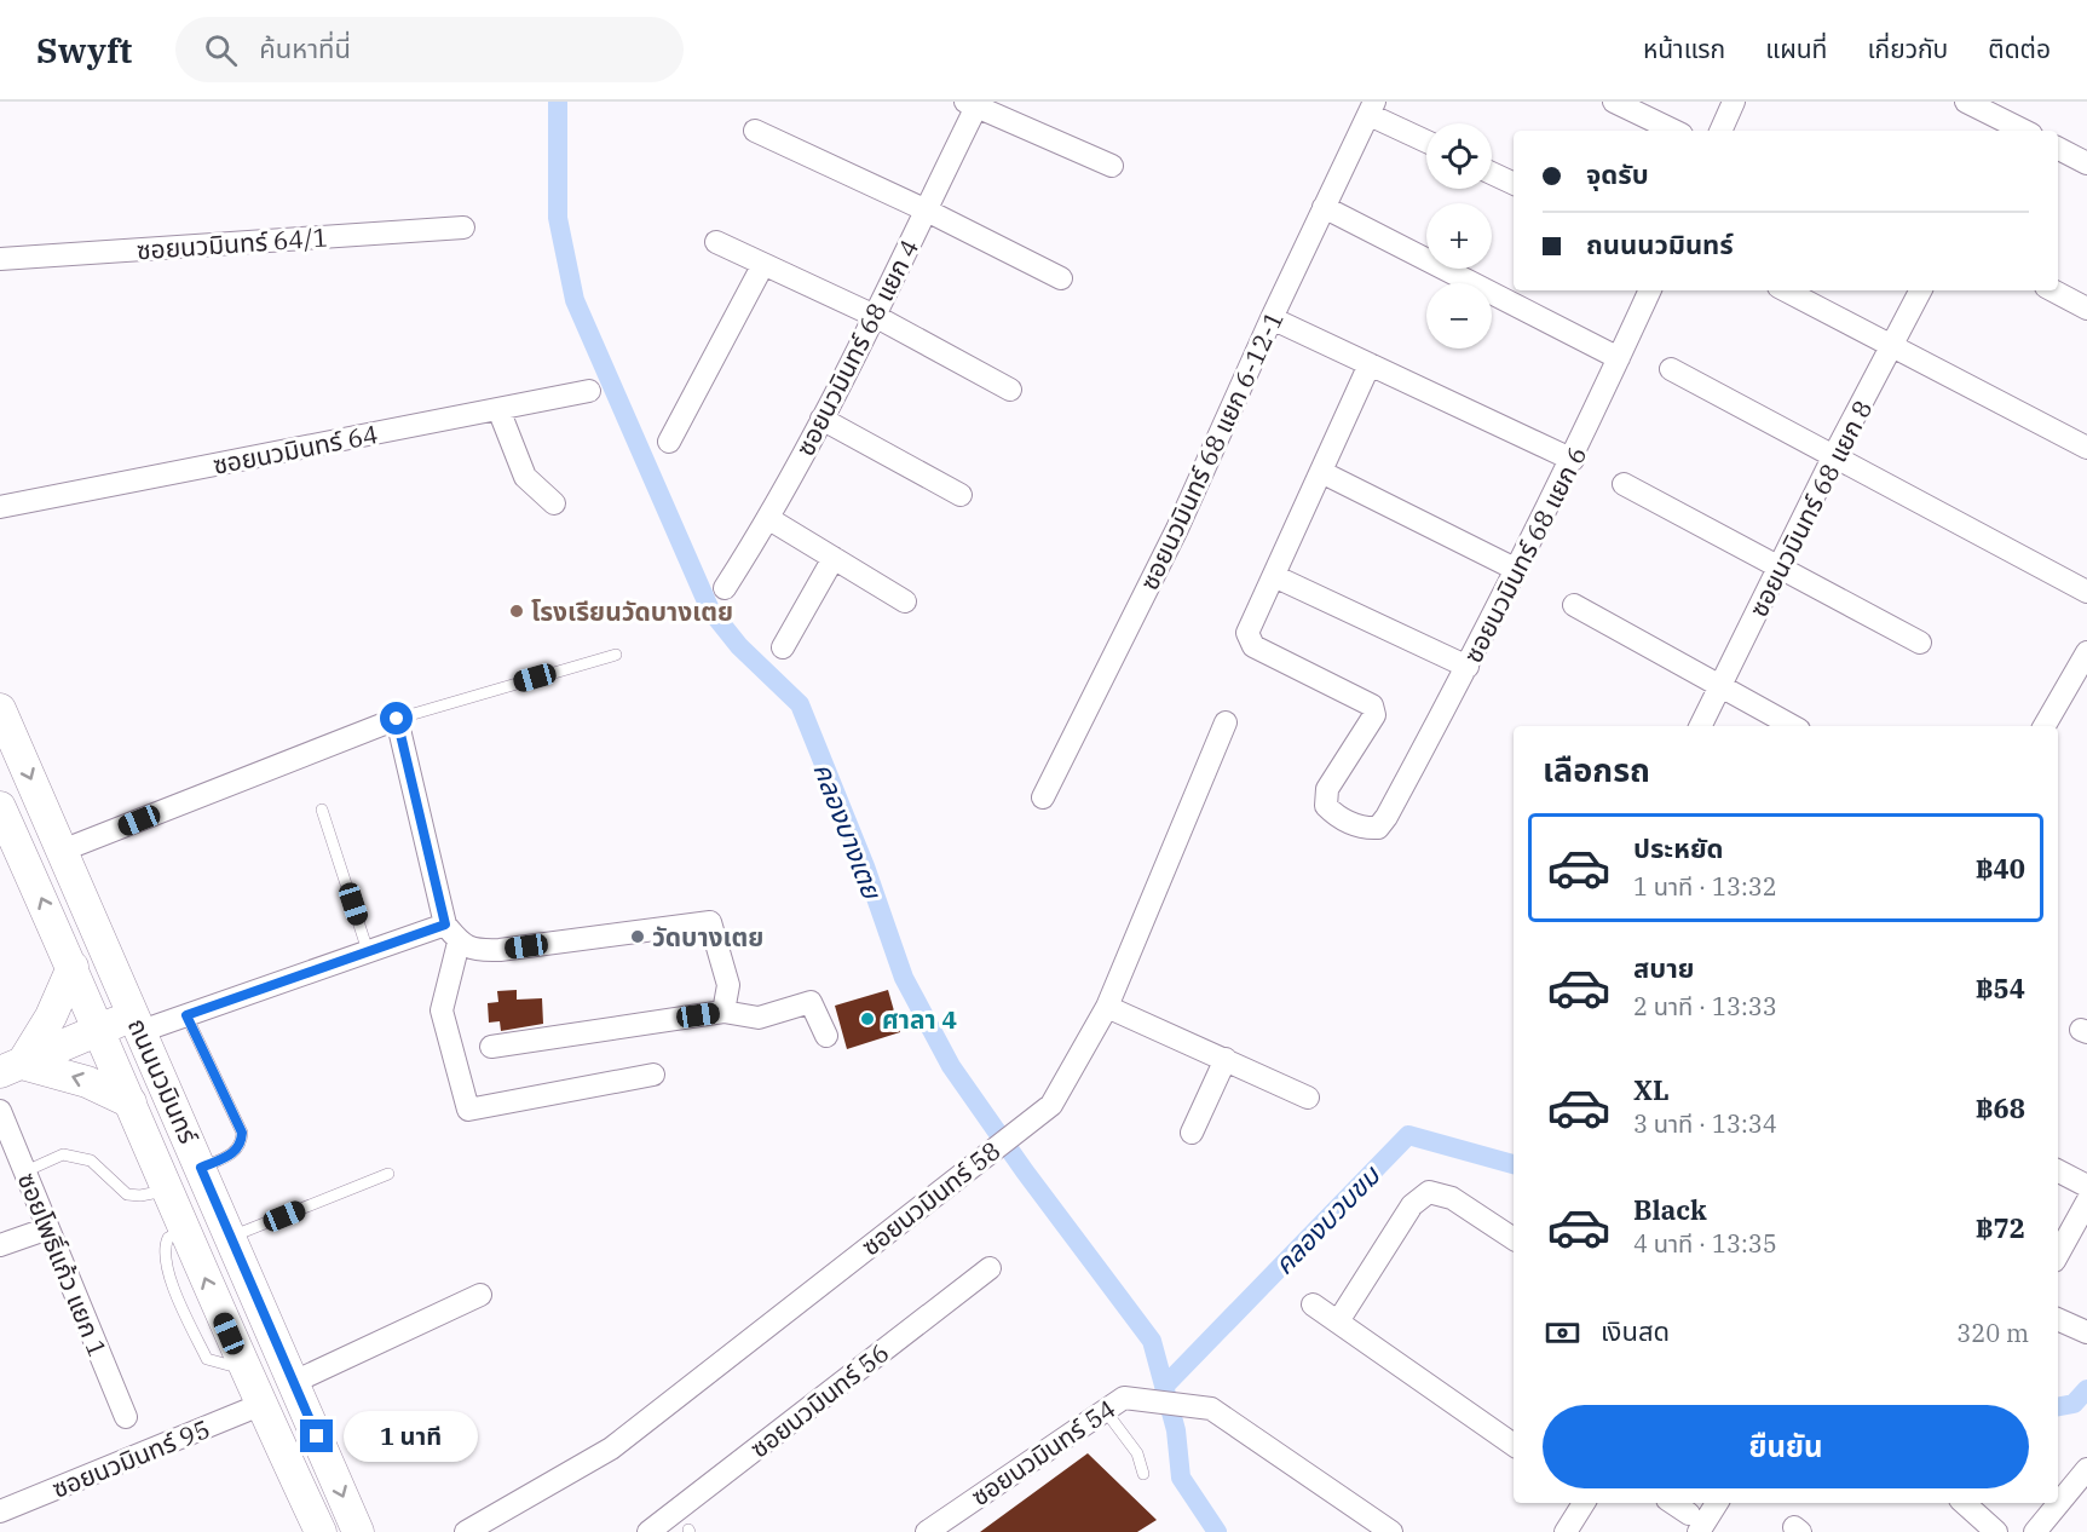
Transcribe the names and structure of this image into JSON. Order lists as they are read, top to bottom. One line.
{"streets":{"main road":["ถนนนวมินทร์"],"street":["ซอยนวมินทร์ 64/1","ซอยนวมินทร์ 68 แยก 4","ซอยนวมินทร์ 64","ซอยนวมินทร์ 68 แยก 6-12-1","ซอยนวมินทร์ 68 แยก 8","ซอยนวมินทร์ 68 แยก 6","ซอยนวมินทร์ 58","ซอยโพธิ์แก้ว แยก 1","ซอยนวมินทร์ 56","ซอยนวมินทร์ 54","ซอยนวมินทร์ 95"]},"crossings":[["ถนนนวมินทร์","ซอยนวมินทร์ 95"]],"water":["คลองบางเตย","คลองบวบขม"],"places":["โรงเรียนวัดบางเตย","วัดบางเตย","ศาลา 4"],"page":{"header":"Swyft","search":"ค้นหาที่นี่","nav":["หน้าแรก","แผนที่","เกี่ยวกับ","ติดต่อ"],"map_buttons":["+","−"],"banner":["จุดรับ","ถนนนวมินทร์"],"heading":"เลือกรถ","list":[{"name":"ประหยัด","note":"1 นาที · 13:32","value":"฿40"},{"name":"สบาย","note":"2 นาที · 13:33","value":"฿54"},{"name":"XL","note":"3 นาที · 13:34","value":"฿68"},{"name":"Black","note":"4 นาที · 13:35","value":"฿72"}],"pay":["เงินสด","320 m"],"buttons":"ยืนยัน","bubble":"1 นาที"}}
